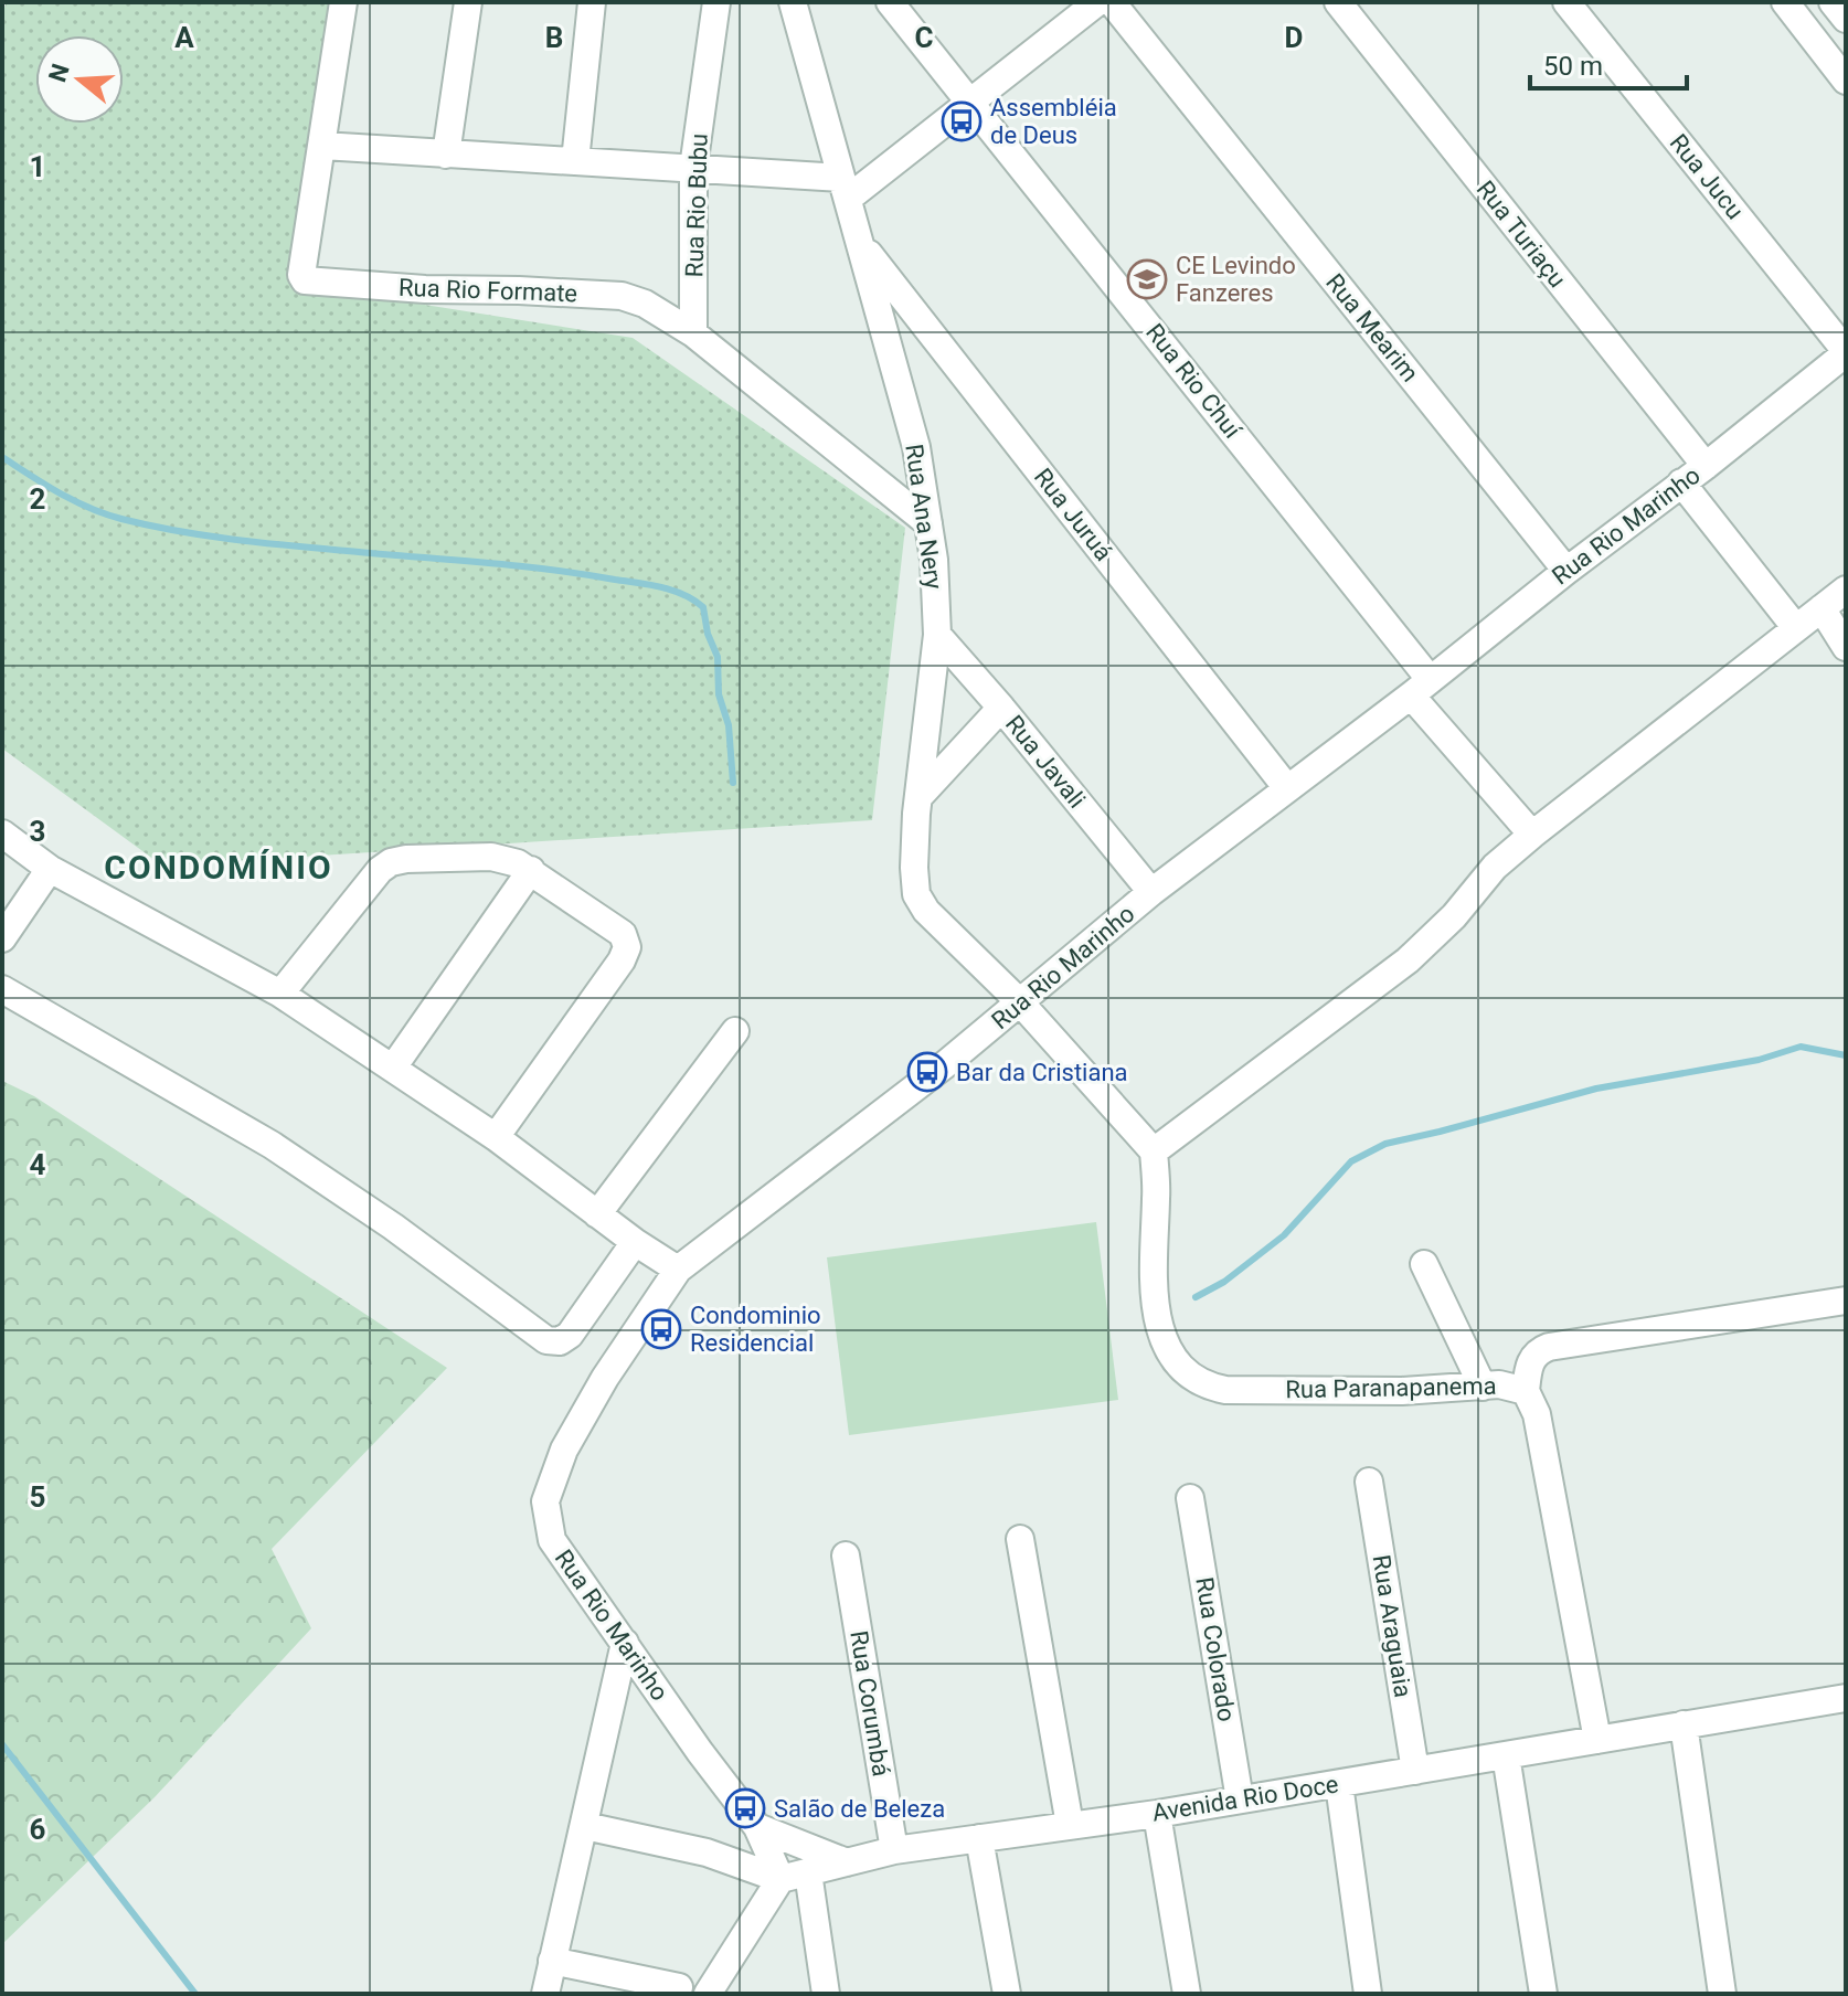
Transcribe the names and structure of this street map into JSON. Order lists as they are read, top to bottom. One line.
{"streets":{"street":["Rua Jucu","Rua Rio Bubu","Rua Turiaçu","Rua Rio Formate","Rua Mearim","Rua Rio Chuí","Rua Juruá","Rua Ana Nery","Rua Rio Marinho","Rua Javali","Rua Paranapanema","Rua Araguaia","Rua Colorado","Rua Corumbá","Avenida Rio Doce"]},"crossings":[["Rua Jucu","Rua Rio Marinho"],["Rua Rio Bubu","Rua Rio Formate"],["Rua Turiaçu","Rua Rio Marinho"],["Rua Mearim","Rua Rio Marinho"],["Rua Rio Chuí","Rua Rio Marinho"],["Rua Juruá","Rua Ana Nery"],["Rua Juruá","Rua Rio Marinho"],["Rua Ana Nery","Rua Rio Marinho"],["Rua Ana Nery","Rua Javali"],["Rua Ana Nery","Rua Paranapanema"],["Rua Rio Marinho","Rua Javali"],["Rua Rio Marinho","Avenida Rio Doce"],["Rua Paranapanema","Avenida Rio Doce"],["Rua Araguaia","Avenida Rio Doce"],["Rua Colorado","Avenida Rio Doce"],["Rua Corumbá","Avenida Rio Doce"]],"districts":["CONDOMÍNIO"],"places":{"bus stop":["Assembléia de Deus","Bar da Cristiana","Condominio Residencial","Salão de Beleza"],"school or university":["CE Levindo Fanzeres"]},"scale_bar":"50 m","north":"left","grid":{"columns":["A","B","C","D"],"rows":["1","2","3","4","5","6"]}}
